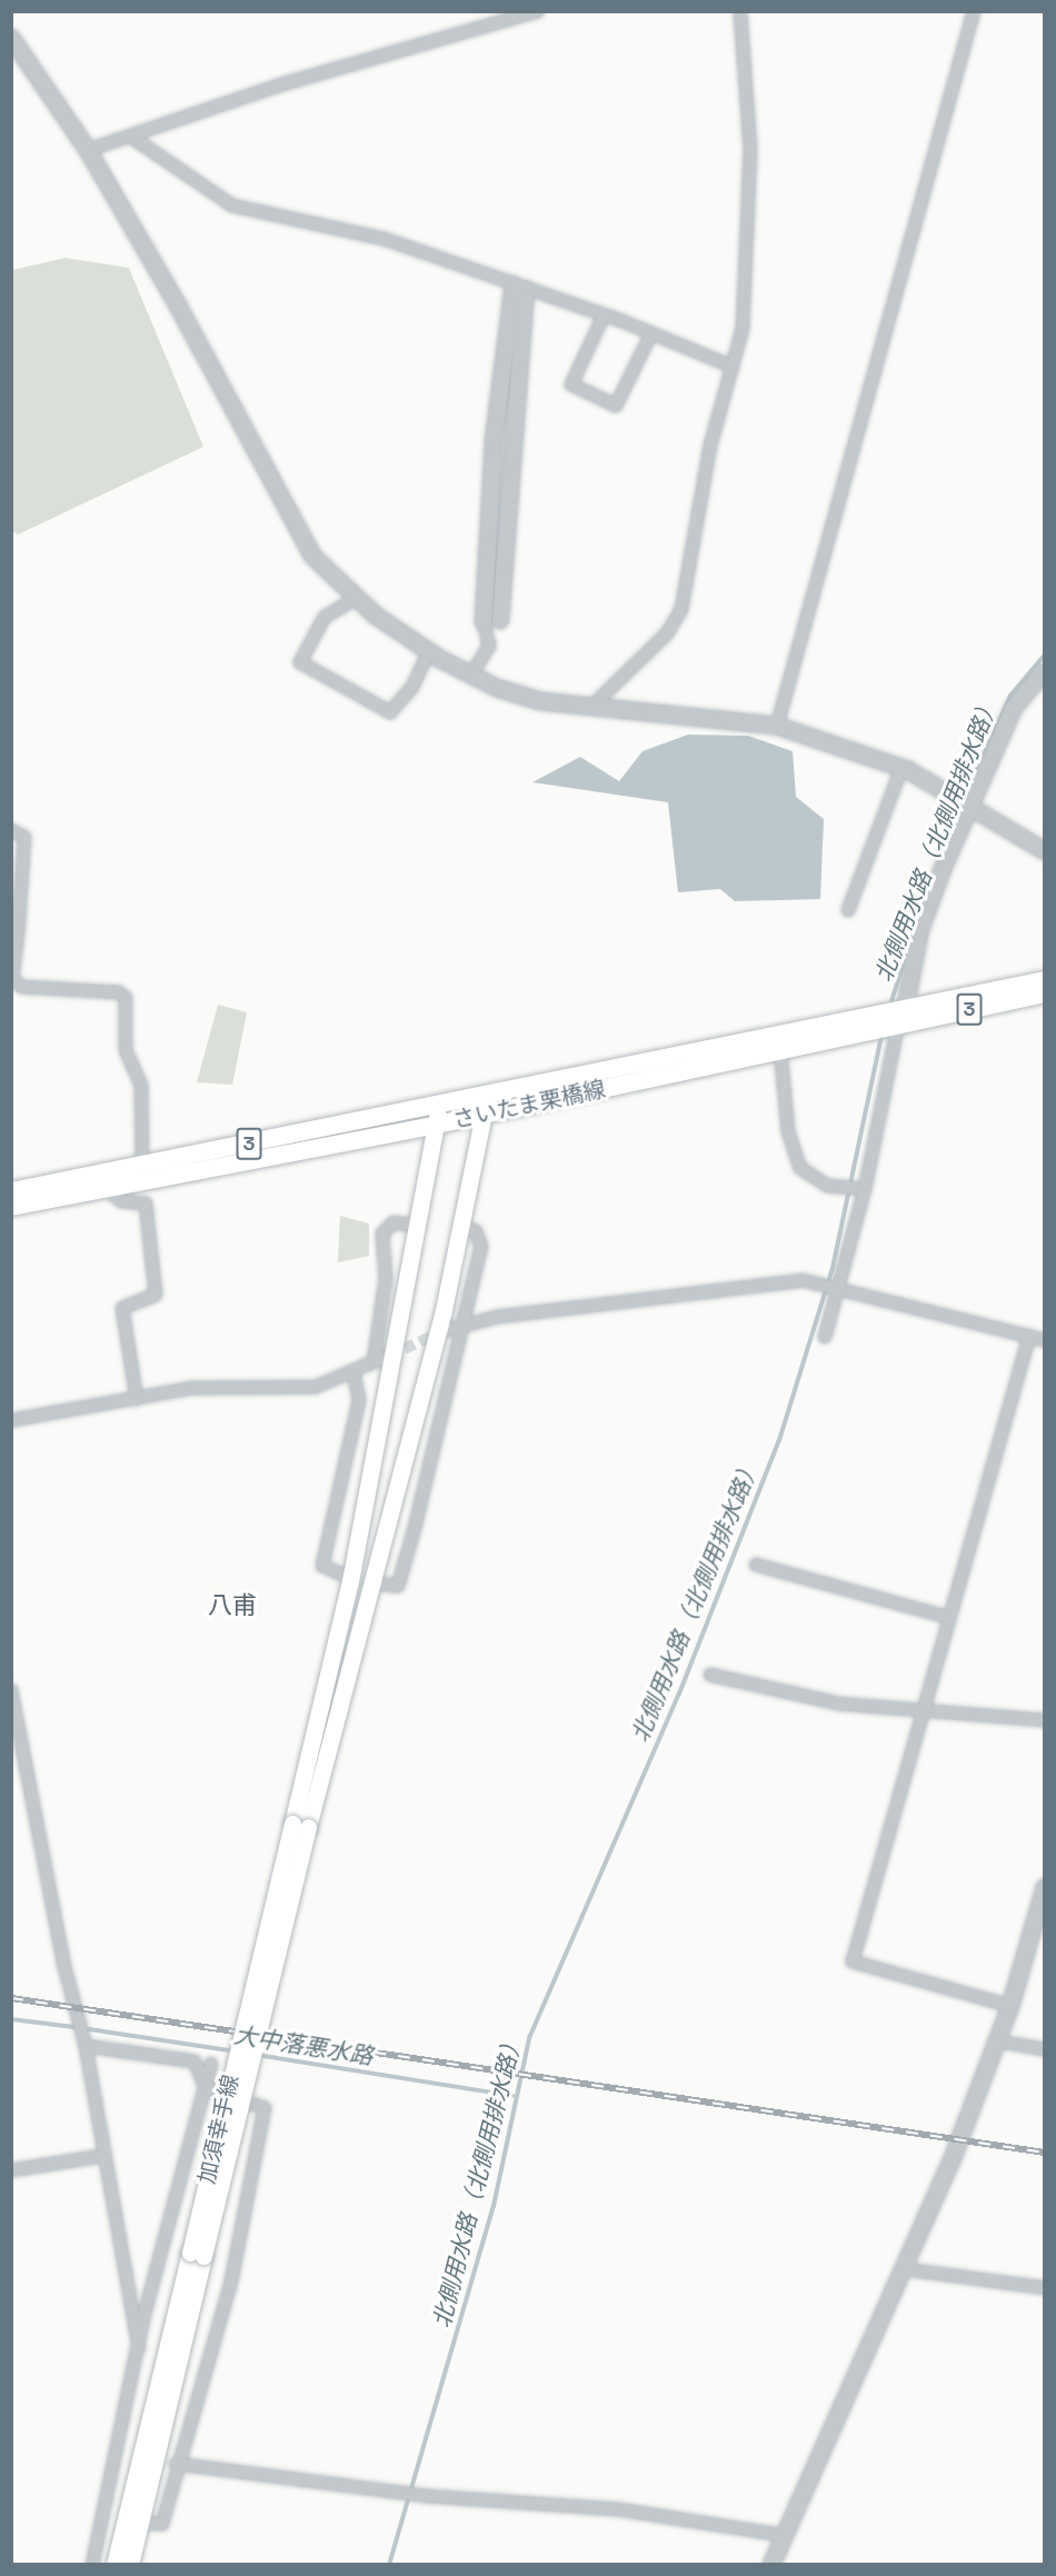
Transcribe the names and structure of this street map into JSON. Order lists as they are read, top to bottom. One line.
{"streets":{"main road":["3","さいたま栗橋線","加須幸手線"]},"crossings":[["さいたま栗橋線","加須幸手線"]],"districts":["八甫"],"water":["北側用水路（北側用排水路）","大中落悪水路"]}
